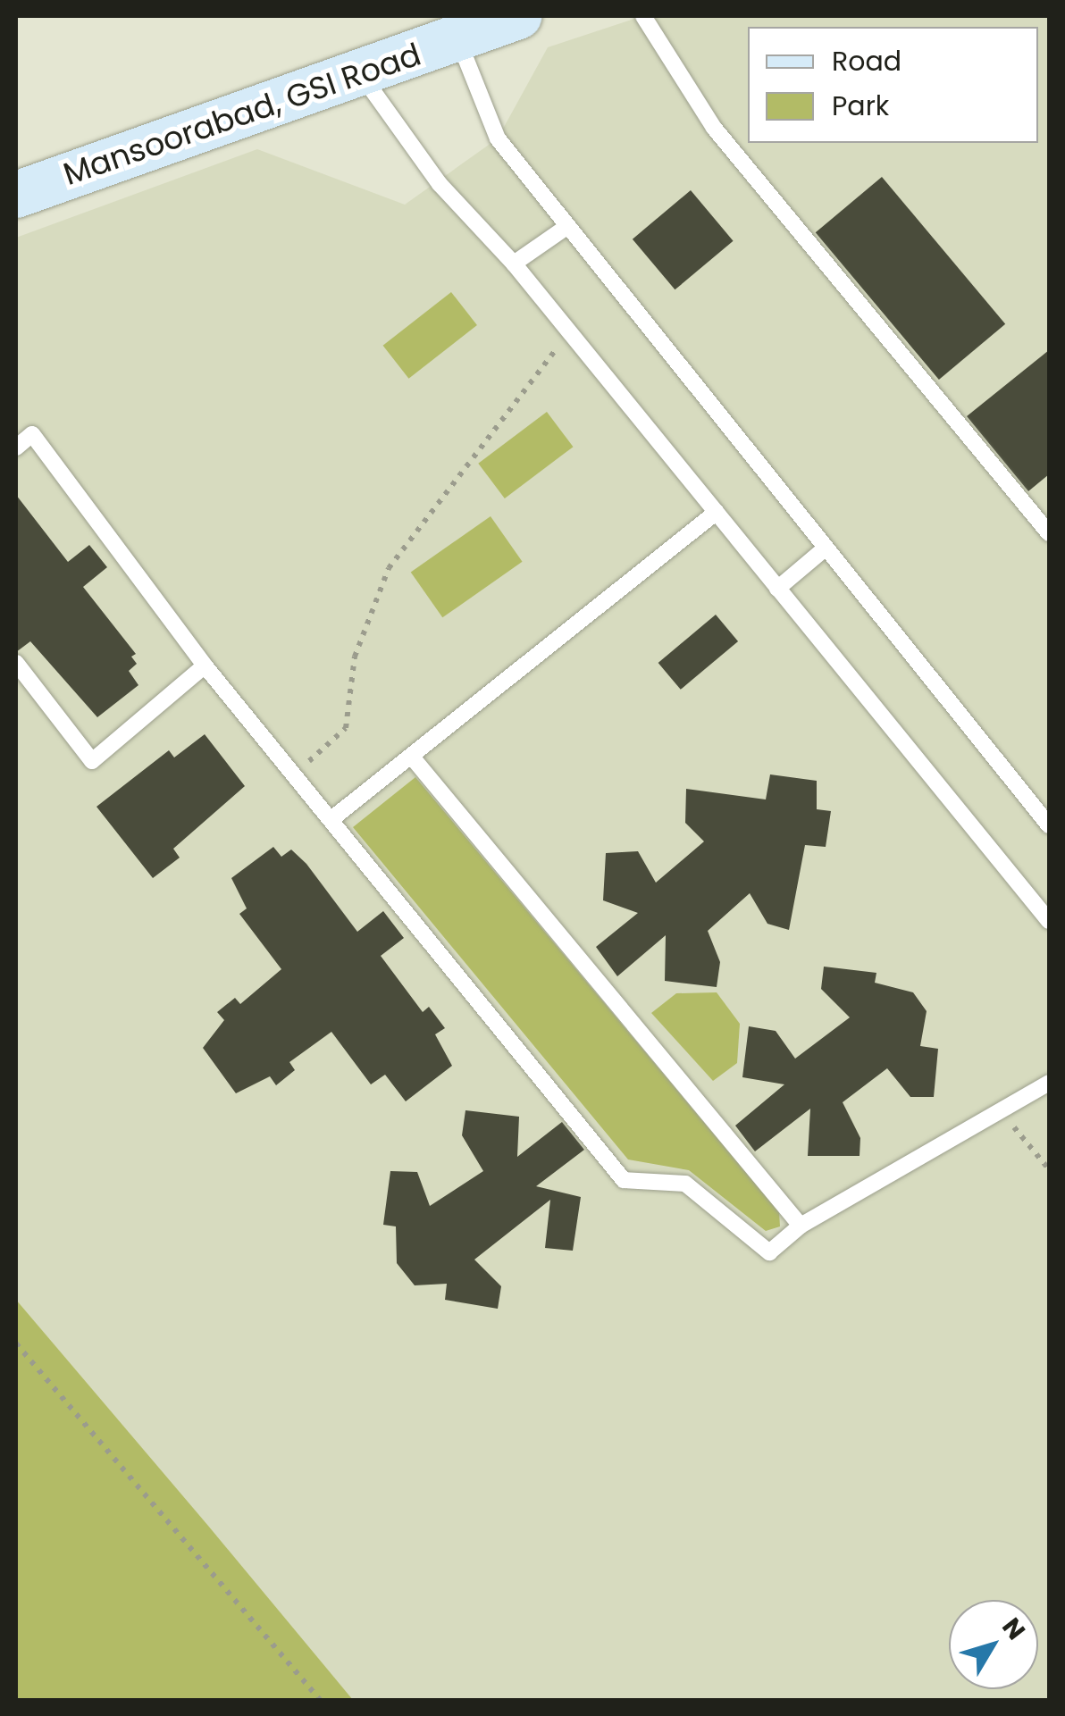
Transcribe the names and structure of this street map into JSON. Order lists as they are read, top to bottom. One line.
{"streets":{"street":["Mansoorabad, GSI Road"]},"legend":["Road","Park"],"north":"top right"}
